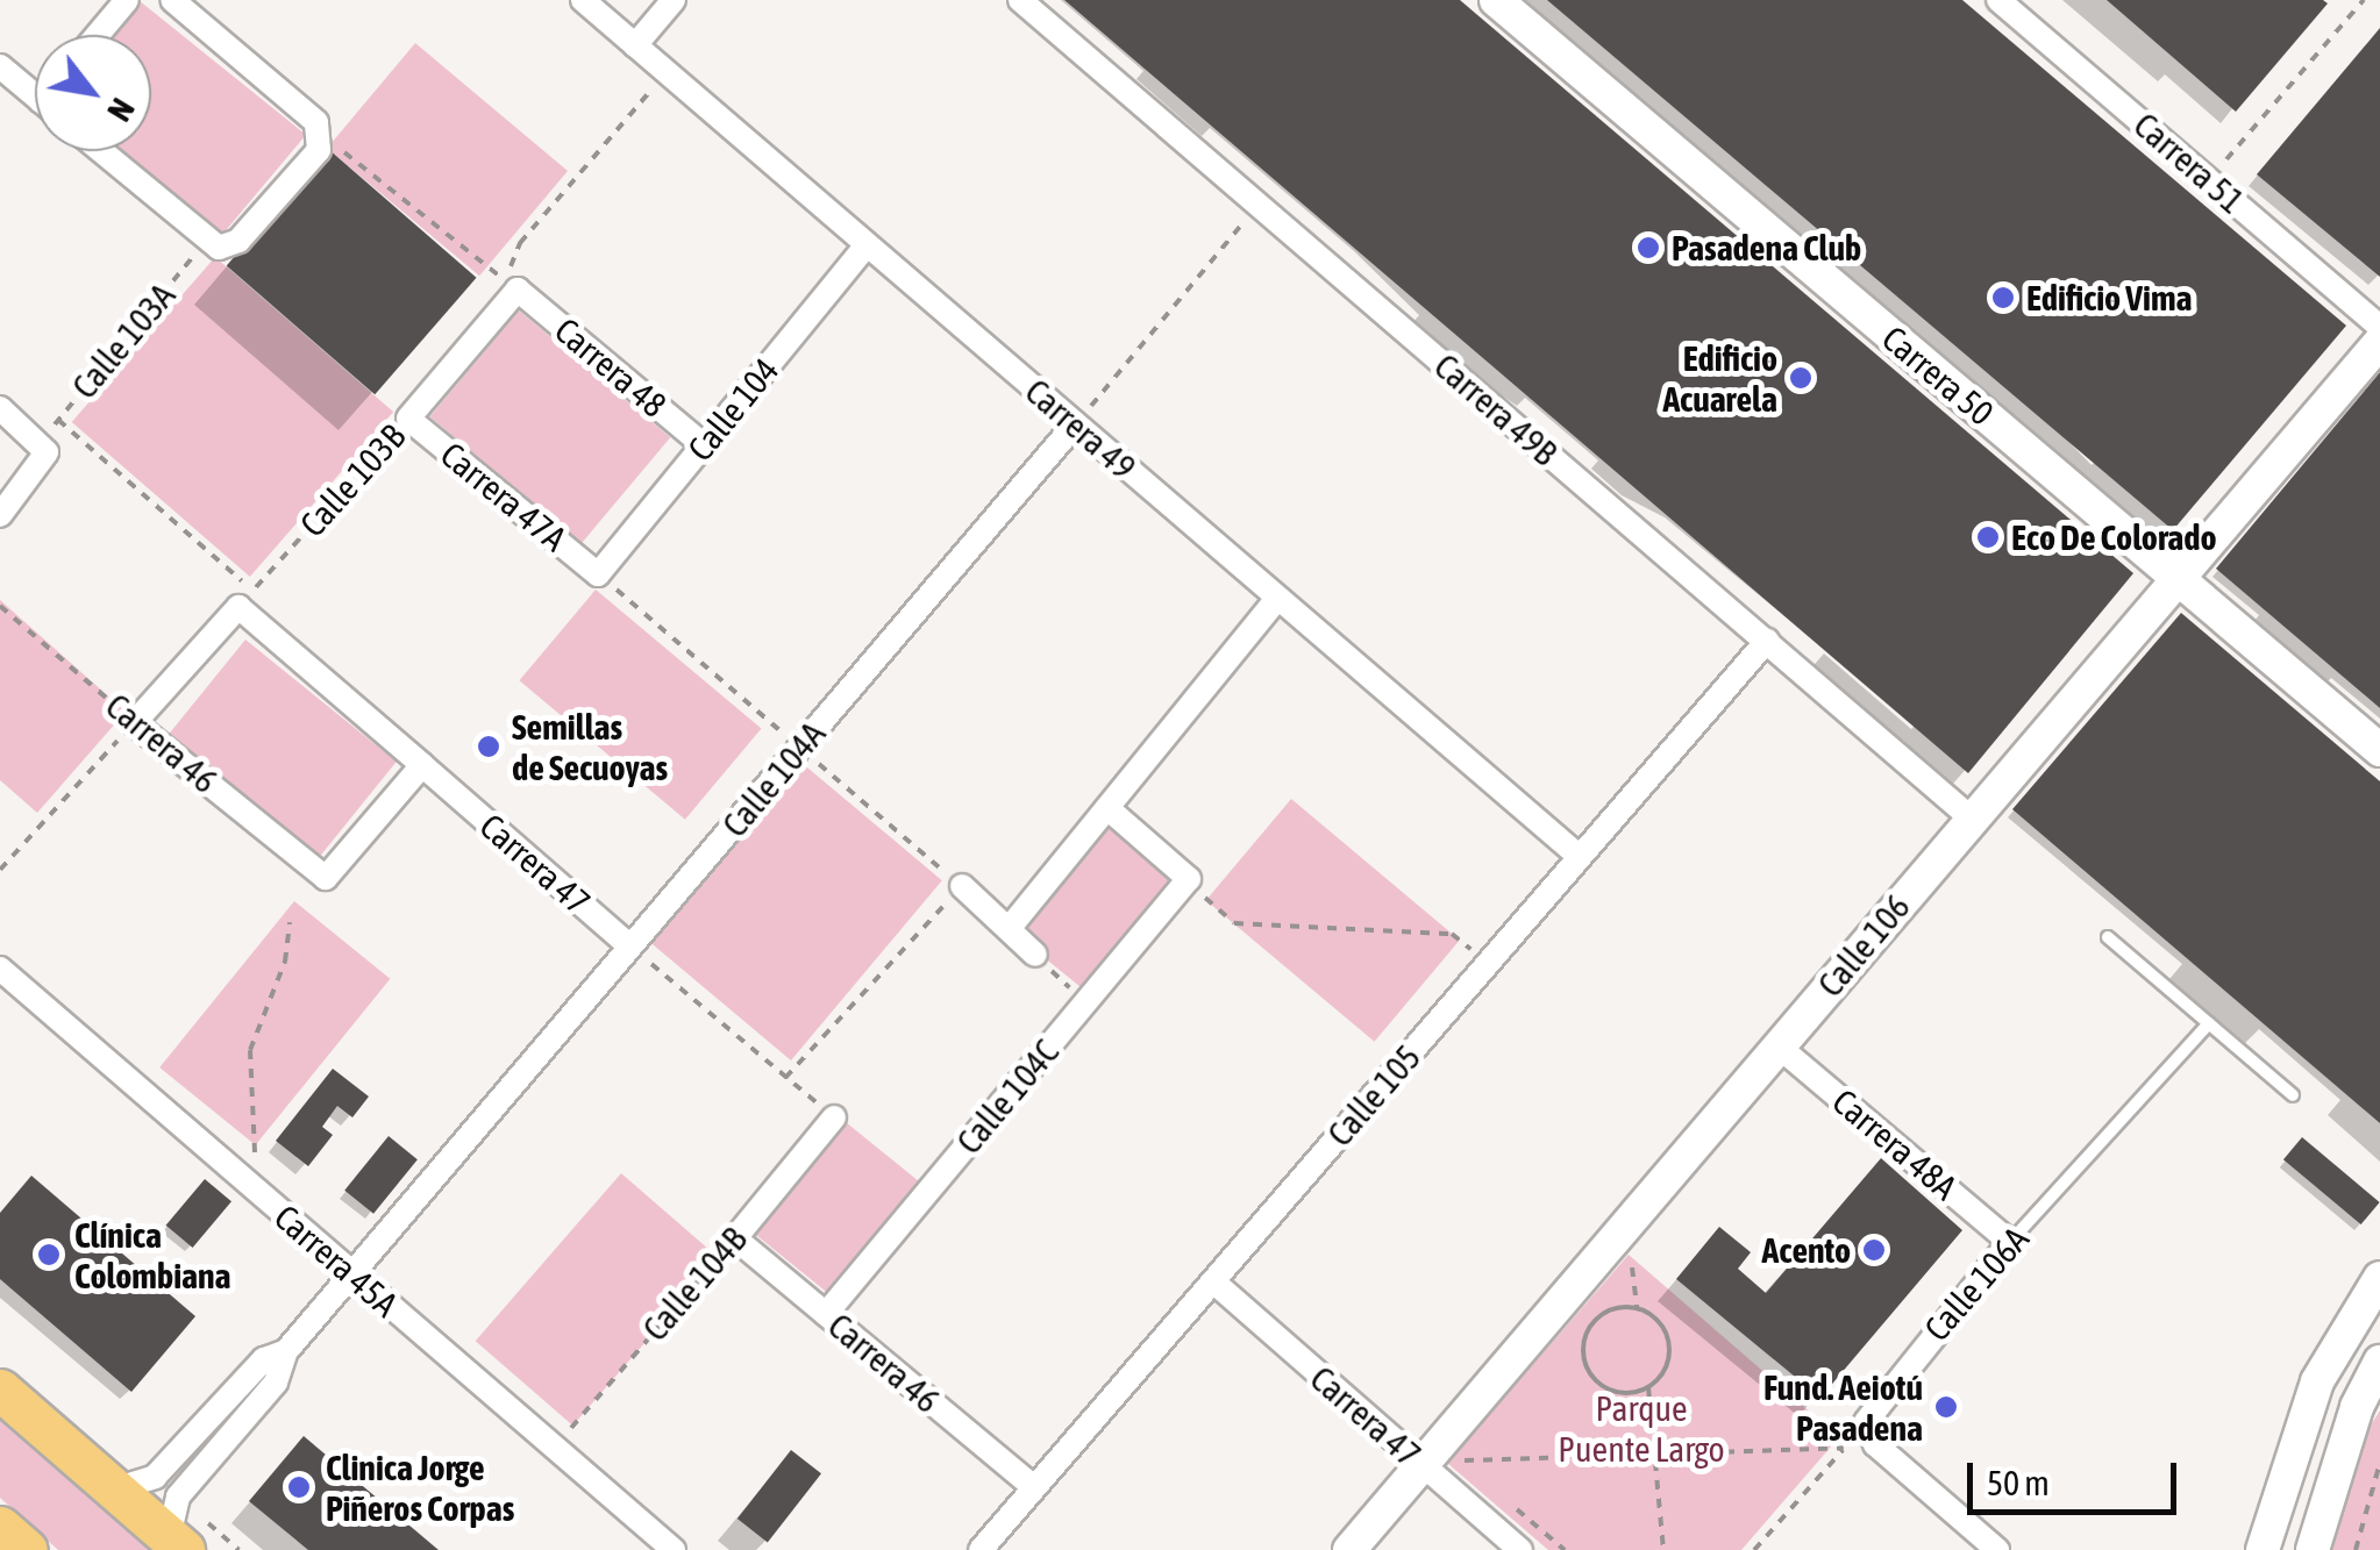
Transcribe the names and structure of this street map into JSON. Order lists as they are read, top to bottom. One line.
{"streets":{"street":["Carrera 51","Carrera 48","Carrera 50","Calle 104","Carrera 49B","Carrera 49","Calle 103B","Carrera 47A","Carrera 46","Calle 104A","Carrera 47","Calle 106","Calle 105","Calle 104C","Carrera 48A","Carrera 45A","Calle 104B","Calle 106A"],"path":["Calle 103A"]},"crossings":[["Carrera 48","Calle 104"],["Carrera 48","Calle 103B"],["Carrera 50","Calle 106"],["Calle 104","Carrera 49"],["Calle 104","Carrera 47A"],["Carrera 49B","Calle 106"],["Carrera 49B","Calle 105"],["Carrera 49","Calle 104A"],["Carrera 49","Calle 105"],["Calle 103B","Carrera 47A"],["Calle 103B","Carrera 47"],["Carrera 46","Carrera 47"],["Carrera 46","Calle 105"],["Carrera 46","Calle 104C"],["Carrera 46","Calle 104B"],["Calle 104A","Carrera 47"],["Calle 104A","Carrera 45A"],["Carrera 47","Calle 106"],["Carrera 47","Calle 105"],["Calle 106","Carrera 48A"],["Carrera 48A","Calle 106A"],["Carrera 45A","Calle 104B"]],"parks":["Parque Puente Largo"],"places":["Pasadena Club","Edificio Vima","Edificio Acuarela","Eco De Colorado","Semillas de Secuoyas","Acento","Clínica Colombiana","Fund. Aeiotú Pasadena","Clinica Jorge Piñeros Corpas"],"scale_bar":"50 m","north":"bottom right"}
